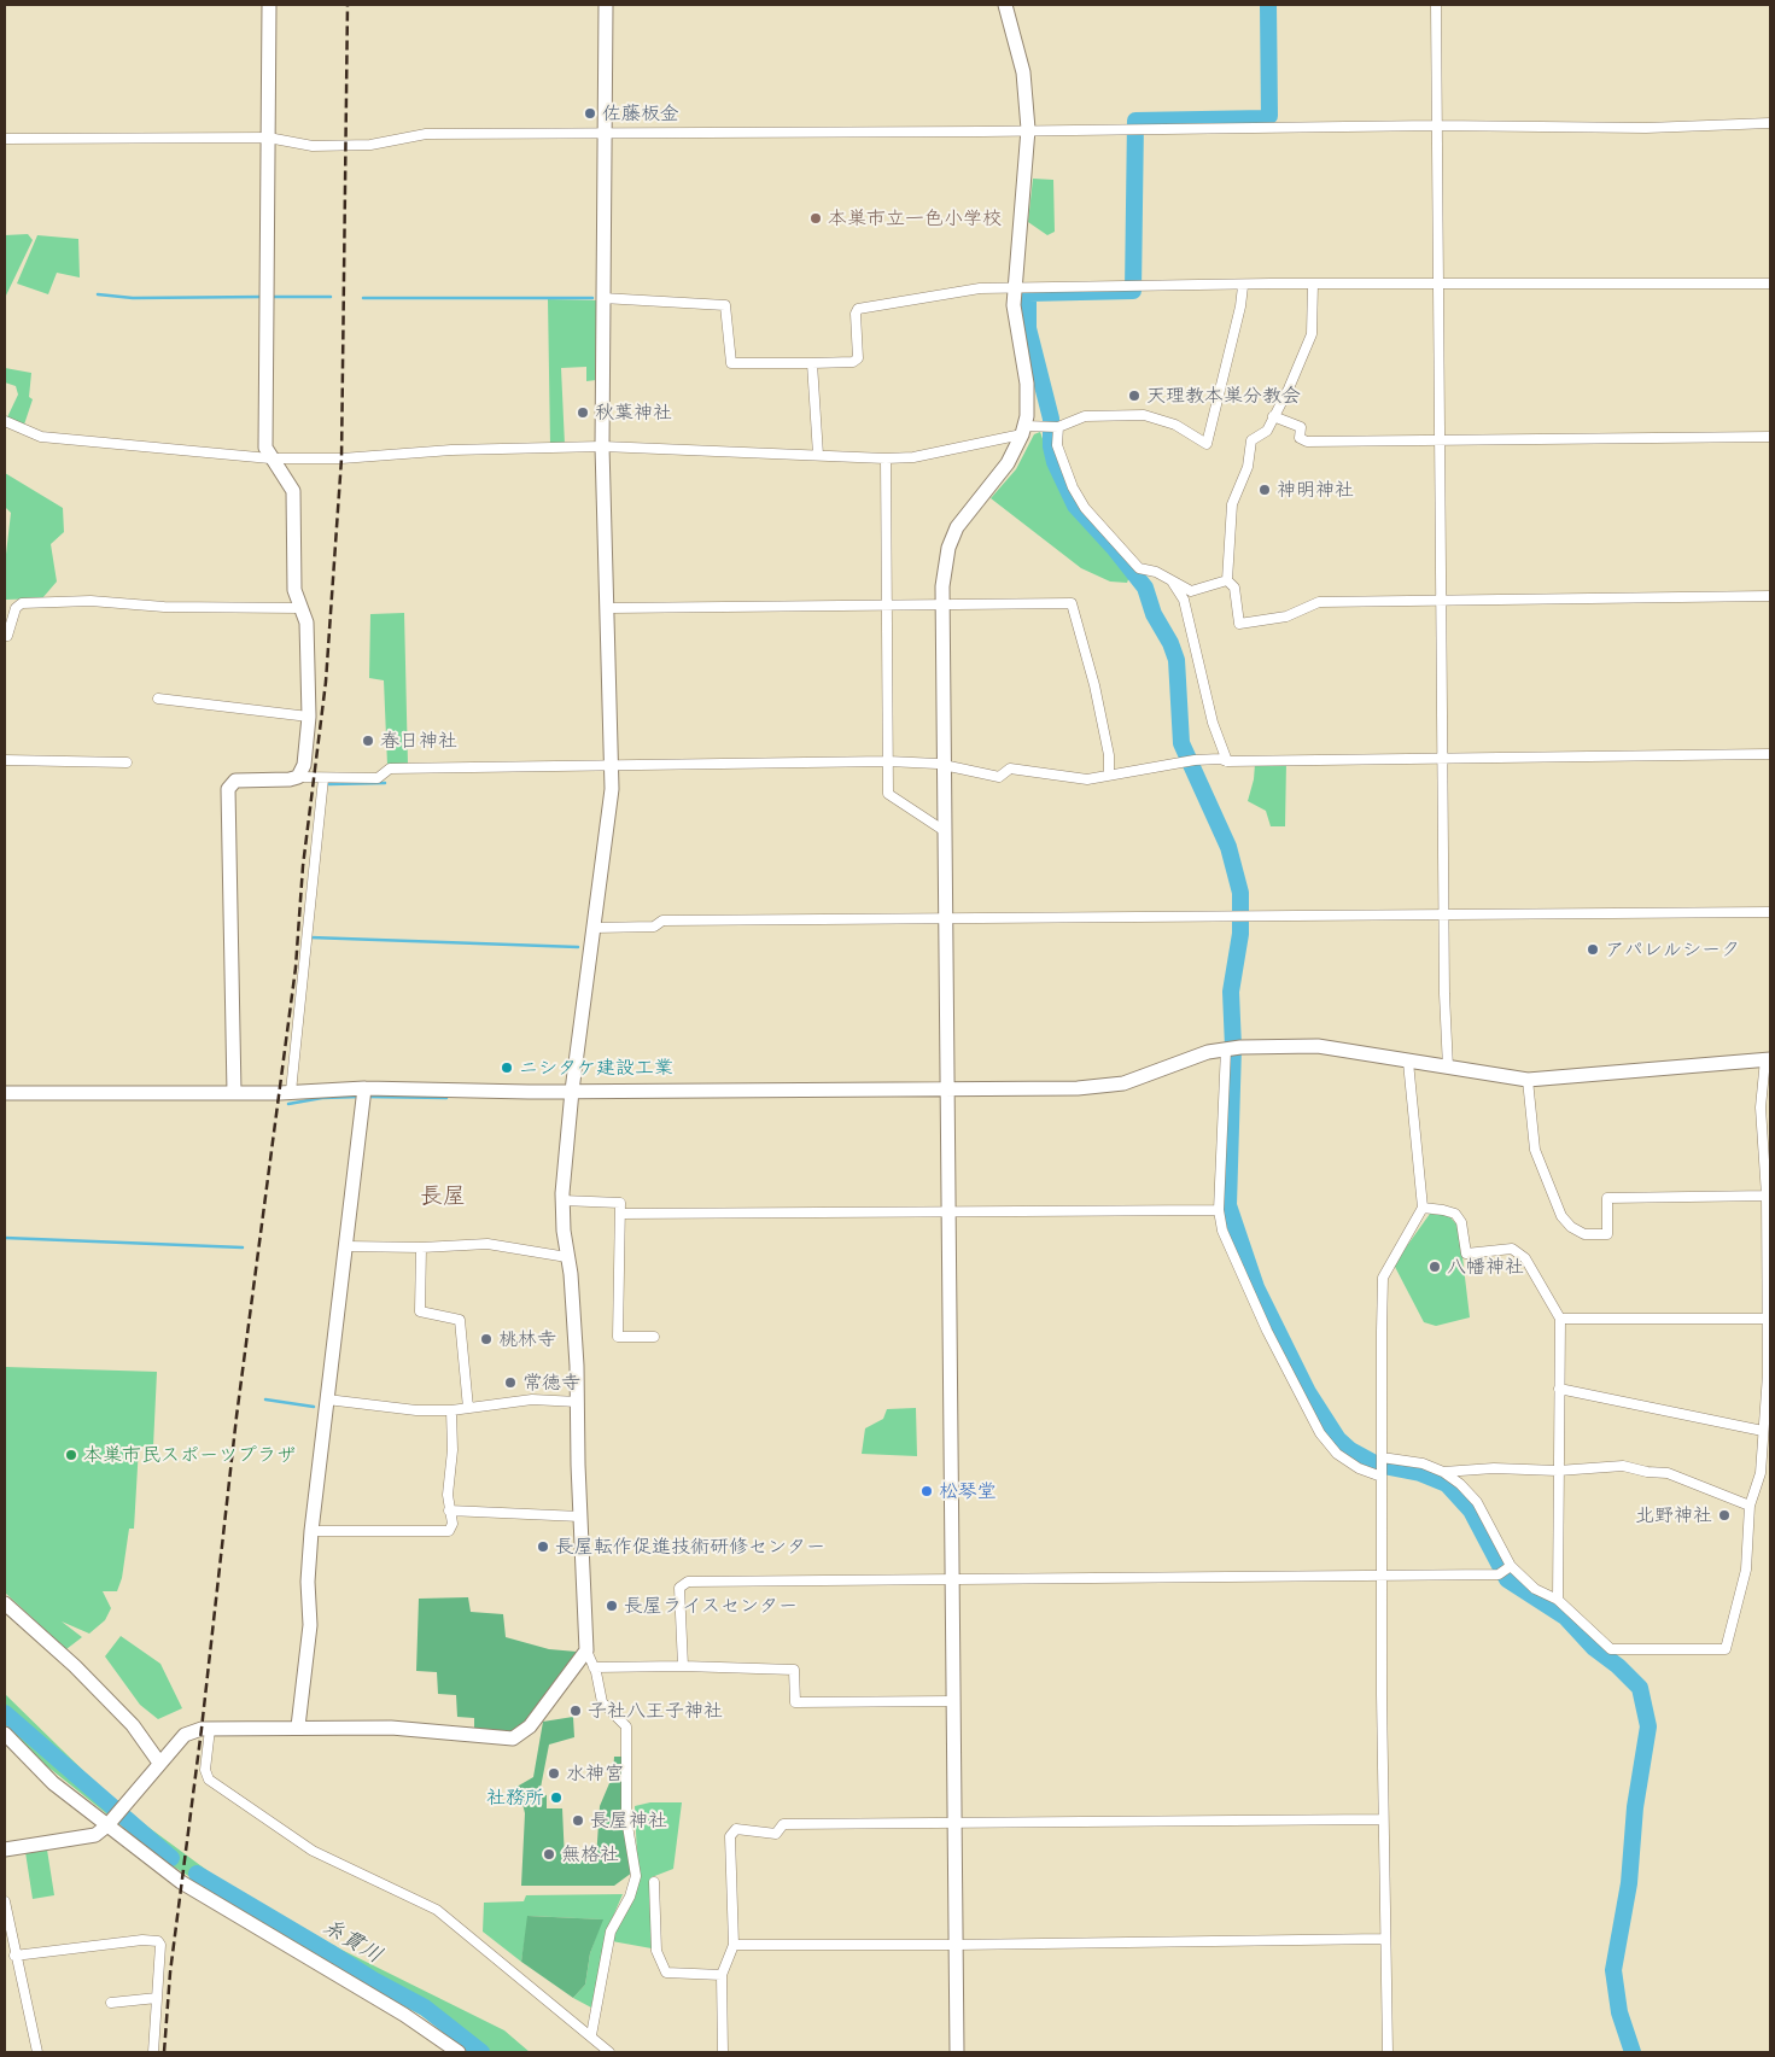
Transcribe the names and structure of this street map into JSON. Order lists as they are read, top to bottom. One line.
{"districts":["長屋"],"water":["糸貫川"],"places":["佐藤板金","本巣市立一色小学校","天理教本巣分教会","秋葉神社","神明神社","春日神社","アパレルシーク","ニシタケ建設工業","八幡神社","桃林寺","常徳寺","本巣市民スポーツプラザ","松琴堂","北野神社","長屋転作促進技術研修センター","長屋ライスセンター","子社八王子神社","水神宮","社務所","長屋神社","無格社"]}
